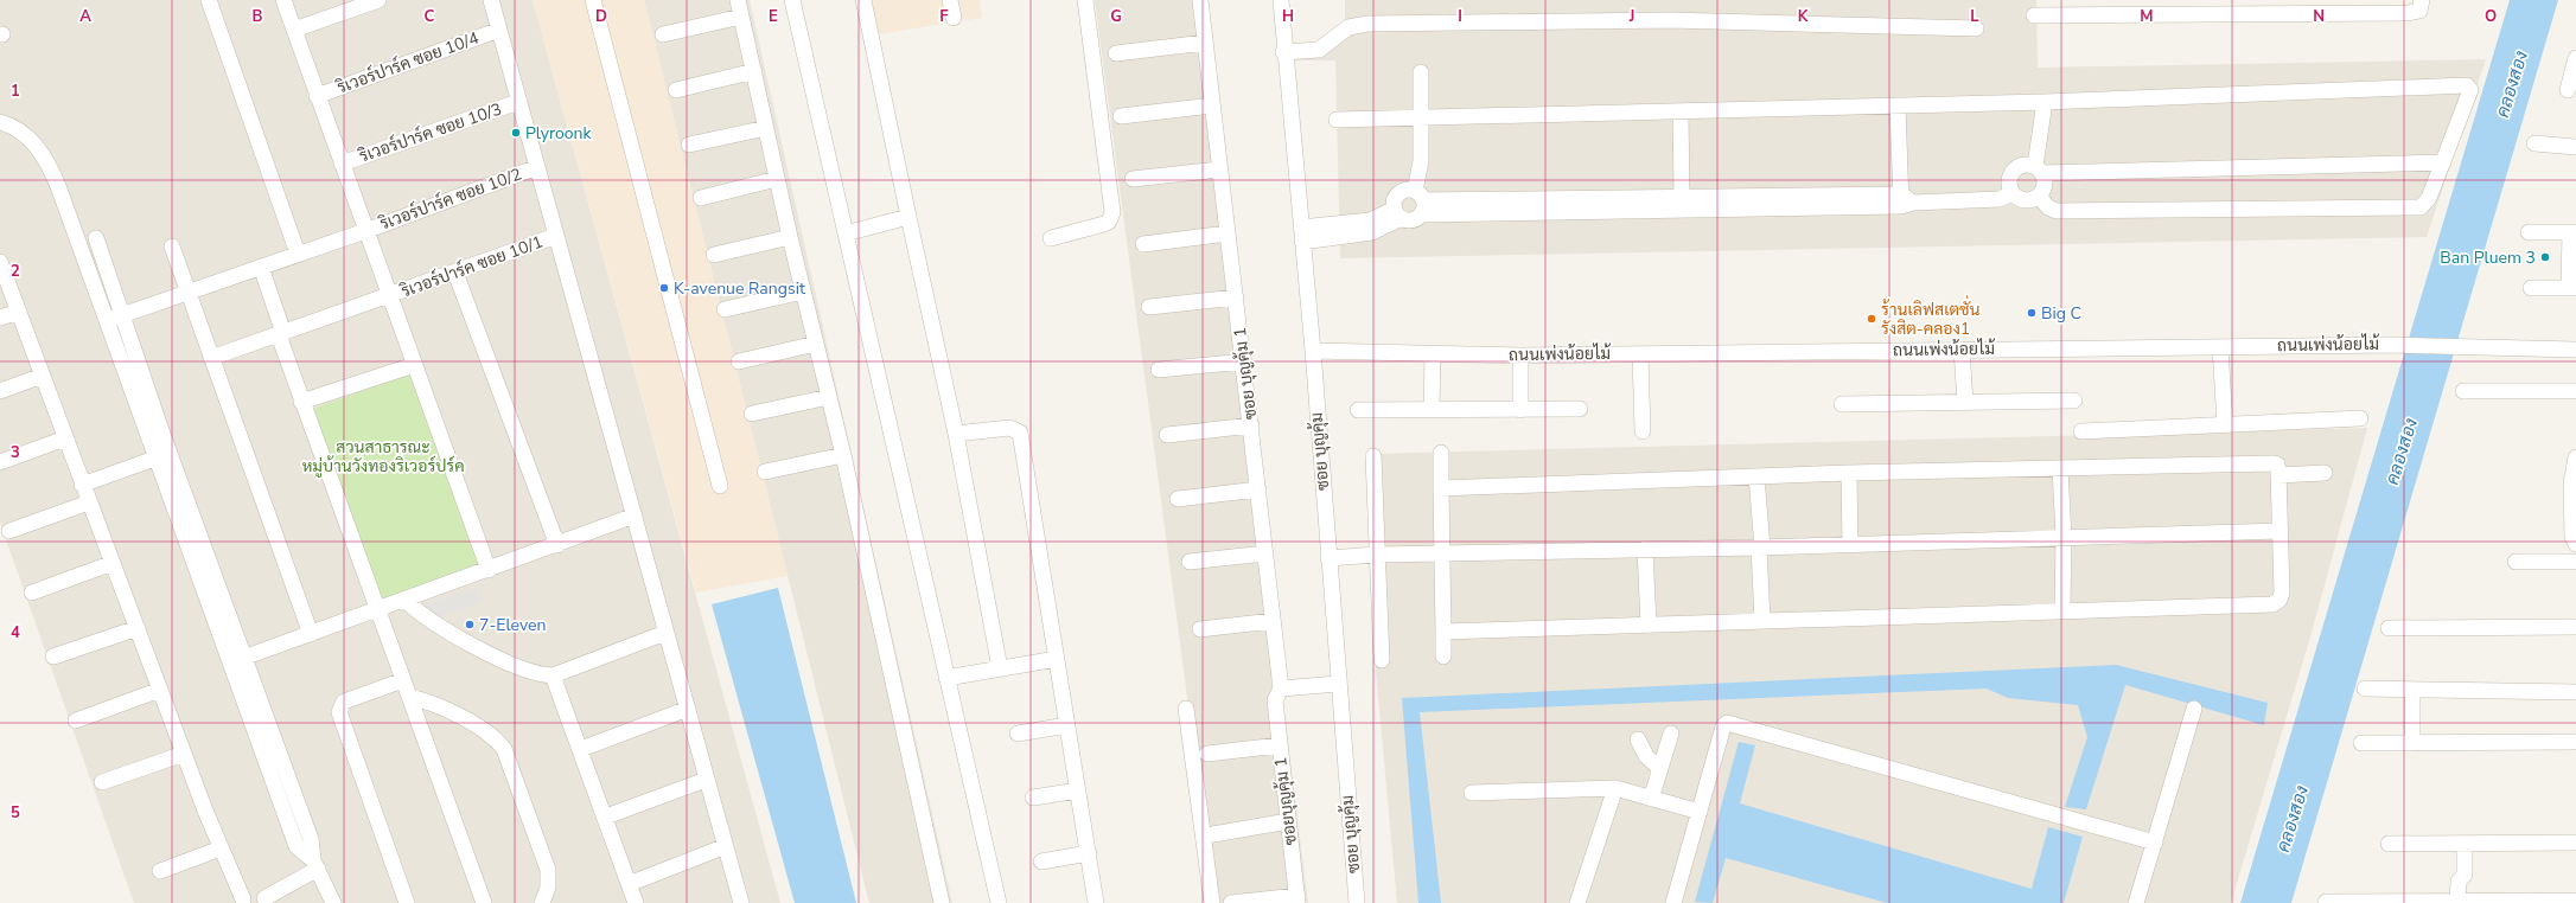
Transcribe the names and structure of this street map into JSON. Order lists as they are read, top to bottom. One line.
{"streets":{"street":["ริเวอร์ปาร์ค ซอย 10/4","ริเวอร์ปาร์ค ซอย 10/3","ริเวอร์ปาร์ค ซอย 10/2","ริเวอร์ปาร์ค ซอย 10/1","ถนนเพ่งน้อยไม้","ซอย บุญคุ้ม 1","ซอย บุญคุ้ม","ซอยบุญคุ้ม 1"]},"crossings":[["ถนนเพ่งน้อยไม้","ซอย บุญคุ้ม"],["ซอย บุญคุ้ม 1","ซอยบุญคุ้ม 1"]],"water":["คลองสอง"],"parks":["สวนสาธารณะ หมู่บ้านวังทองริเวอร์ปร์ค"],"places":["Plyroonk","Ban Pluem 3","K-avenue Rangsit","Big C","ร้านเลิฟสเตชั่น รังสิต-คลอง1","7-Eleven"],"grid":{"columns":["A","B","C","D","E","F","G","H","I","J","K","L","M","N","O"],"rows":["1","2","3","4","5"]}}
